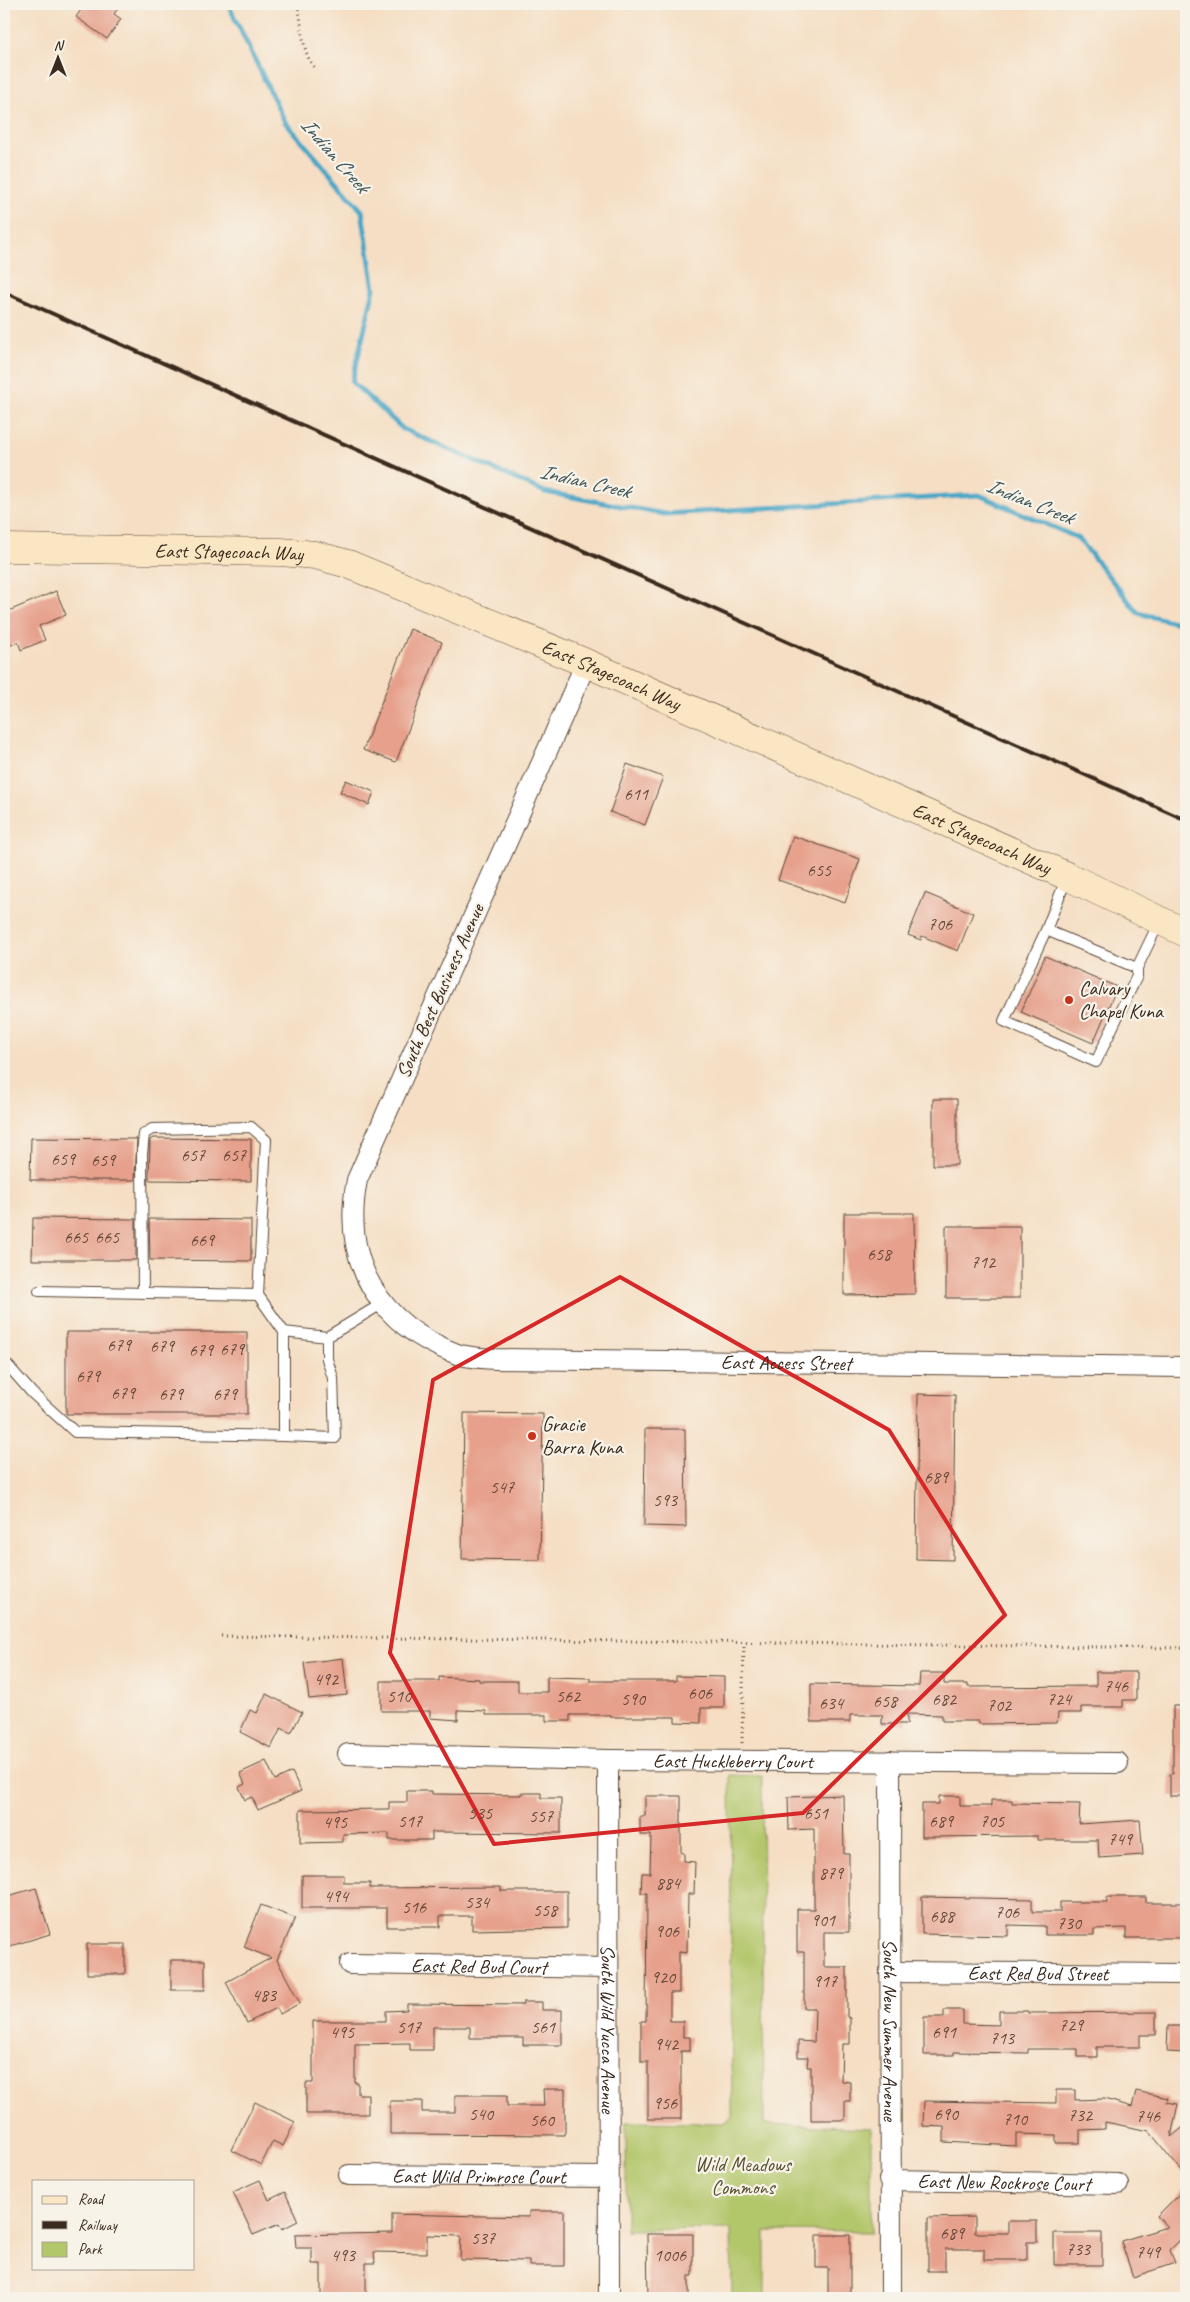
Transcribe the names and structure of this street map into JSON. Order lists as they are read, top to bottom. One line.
{"streets":{"street":["East Stagecoach Way","South Best Business Avenue","East Access Street","East Huckleberry Court","East Red Bud Court","East Red Bud Street","South Wild Yucca Avenue","South New Summer Avenue","East Wild Primrose Court","East New Rockrose Court"]},"crossings":[["East Stagecoach Way","South Best Business Avenue"],["South Best Business Avenue","East Access Street"],["East Huckleberry Court","South Wild Yucca Avenue"],["East Huckleberry Court","South New Summer Avenue"],["East Red Bud Court","South Wild Yucca Avenue"],["East Red Bud Street","South New Summer Avenue"],["South Wild Yucca Avenue","East Wild Primrose Court"],["South New Summer Avenue","East New Rockrose Court"]],"water":["Indian Creek"],"parks":["Wild Meadows Commons"],"places":["Calvary Chapel Kuna","Gracie Barra Kuna"],"house_numbers":["611","655","706","657","657","659","659","665","665","669","658","712","679","679","679","679","679","679","679","679","689","547","593","492","746","606","510","562","590","682","724","658","634","702","535","651","557","517","689","705","495","749","879","884","494","534","516","558","706","688","901","730","906","920","917","483","729","517","561","495","691","713","942","956","540","690","732","746","710","560","689","537","733","749","493","1006"],"legend":["Road","Railway","Park"],"north":"top"}
